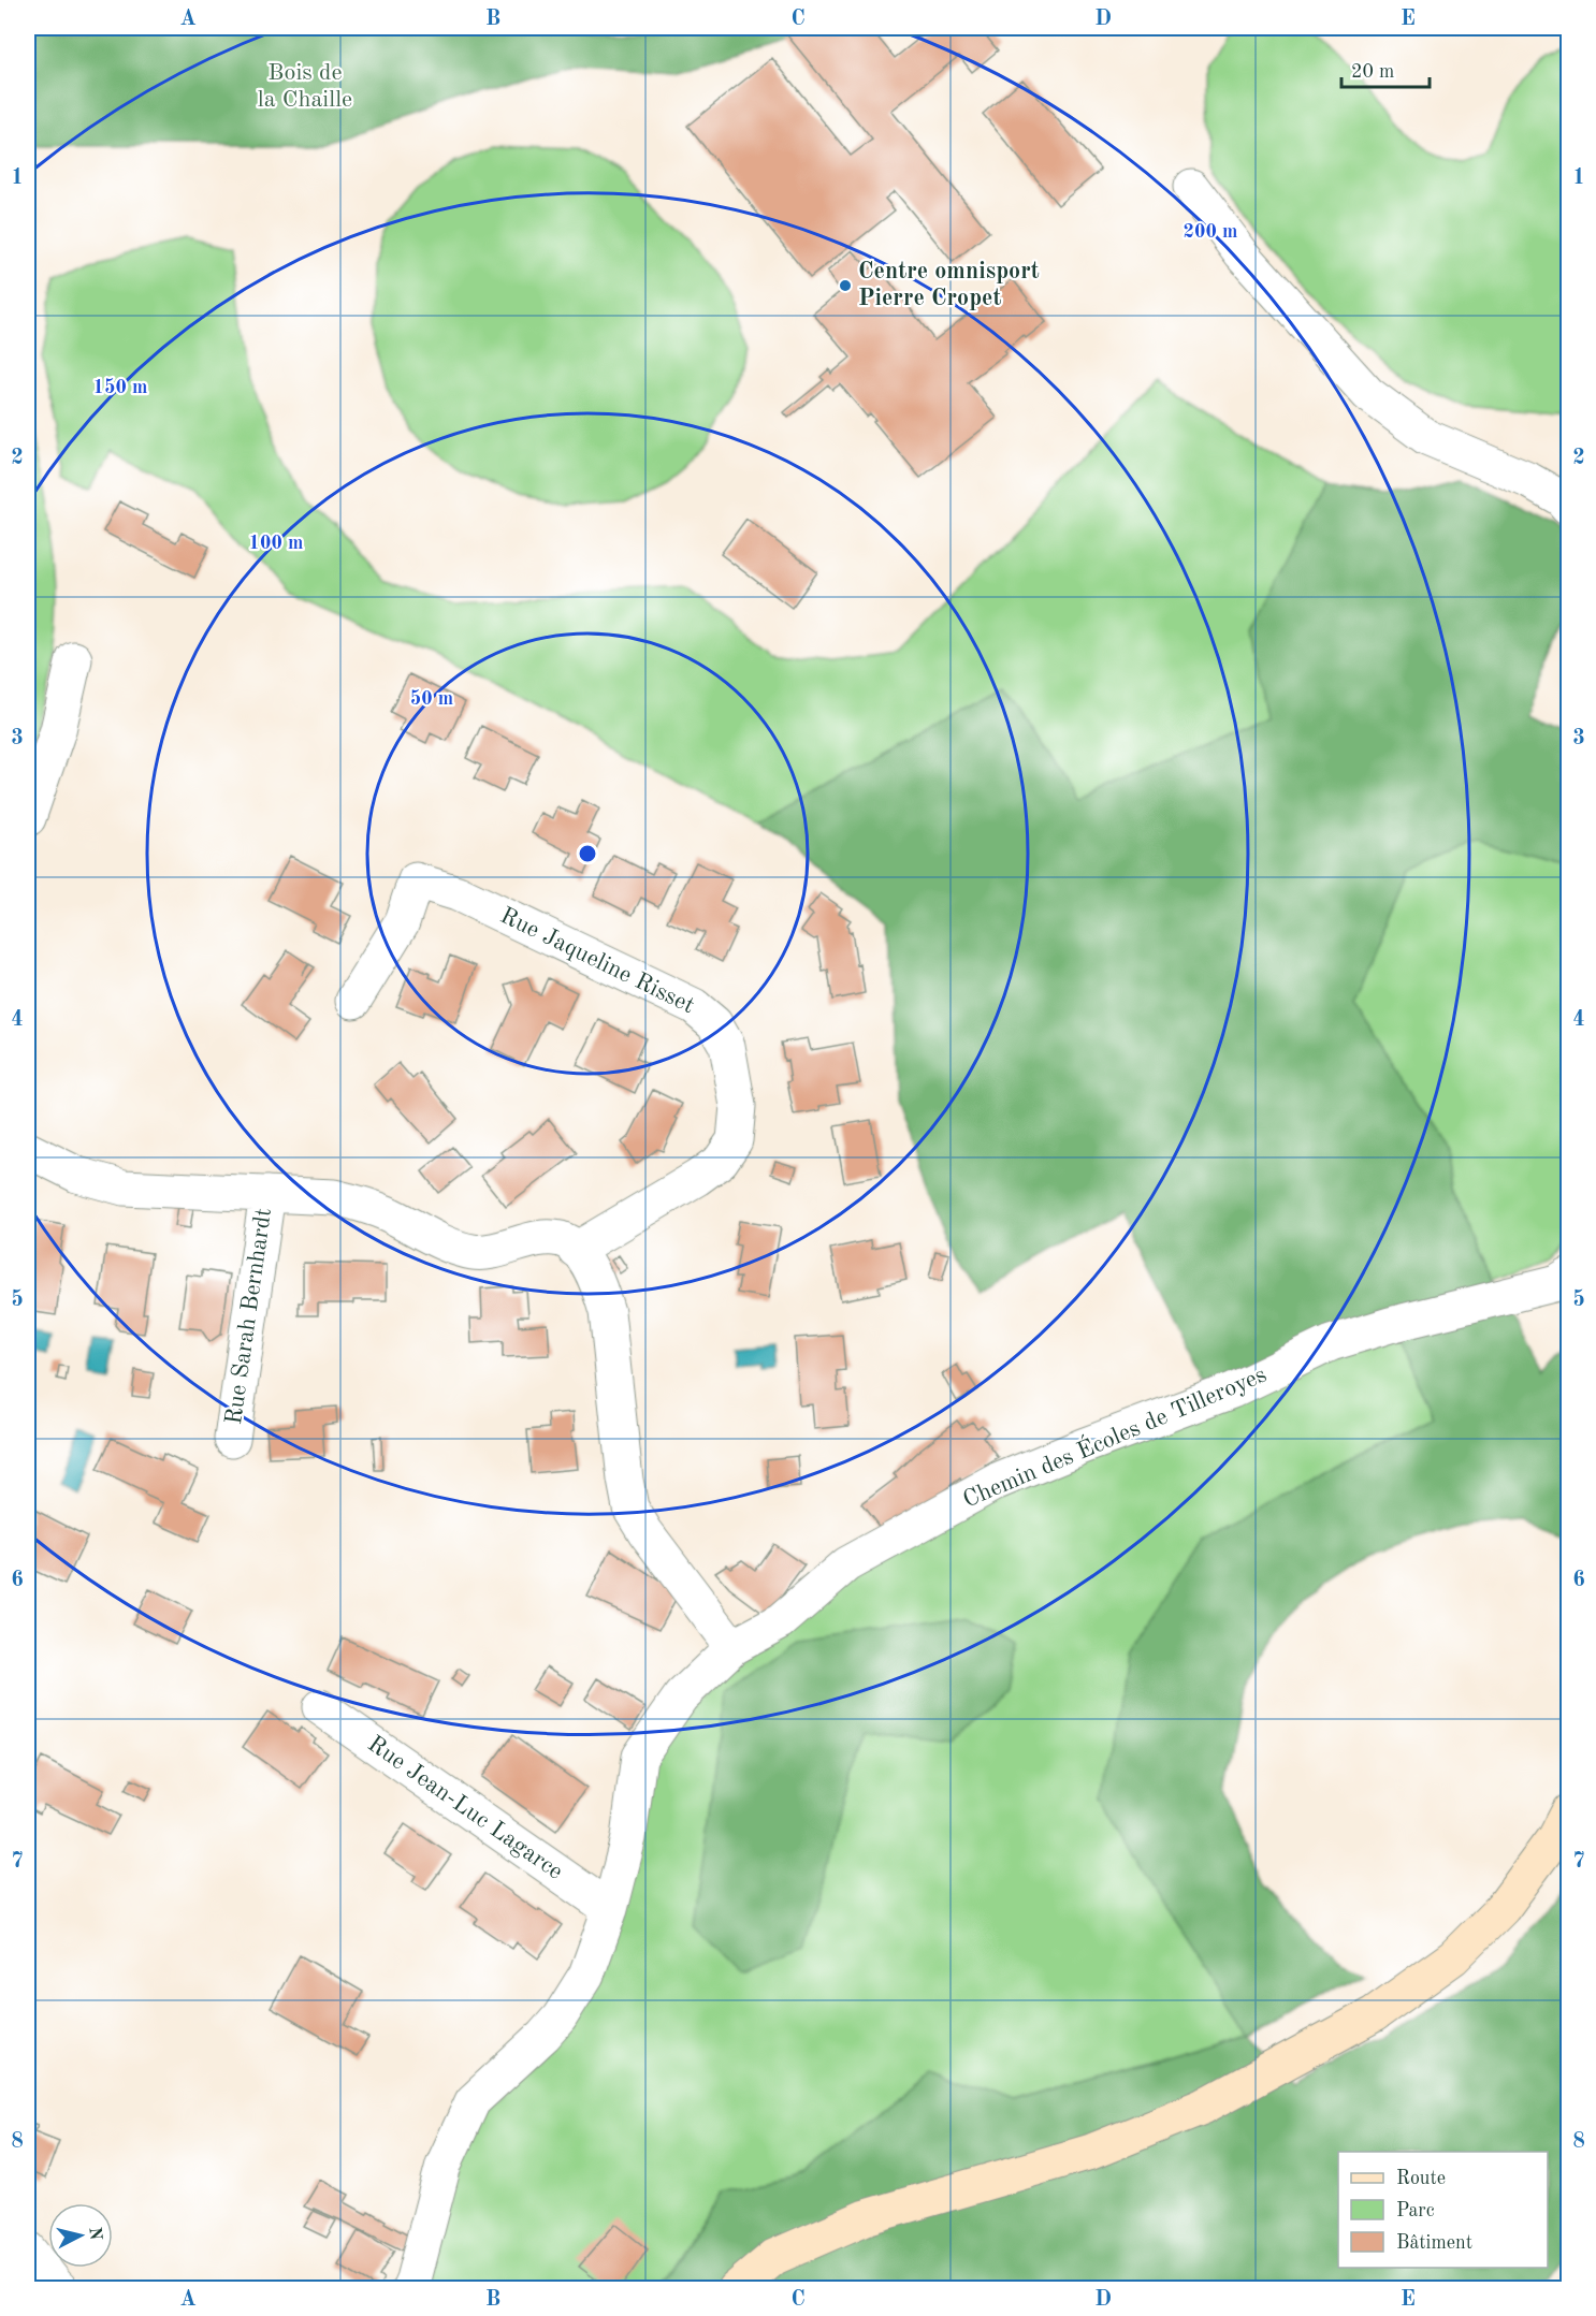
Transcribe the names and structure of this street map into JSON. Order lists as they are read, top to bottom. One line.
{"streets":{"street":["Rue Jaqueline Risset","Rue Sarah Bernhardt","Chemin des Écoles de Tilleroyes","Rue Jean-Luc Lagarce"]},"crossings":[["Chemin des Écoles de Tilleroyes","Rue Jean-Luc Lagarce"]],"parks":["Bois de la Chaille"],"places":["Centre omnisport Pierre Cropet"],"legend":["Route","Parc","Bâtiment"],"scale_bar":"20 m","north":"right","grid":{"columns":["A","B","C","D","E"],"rows":["1","2","3","4","5","6","7","8"]},"rings":["200 m","150 m","100 m","50 m"]}
